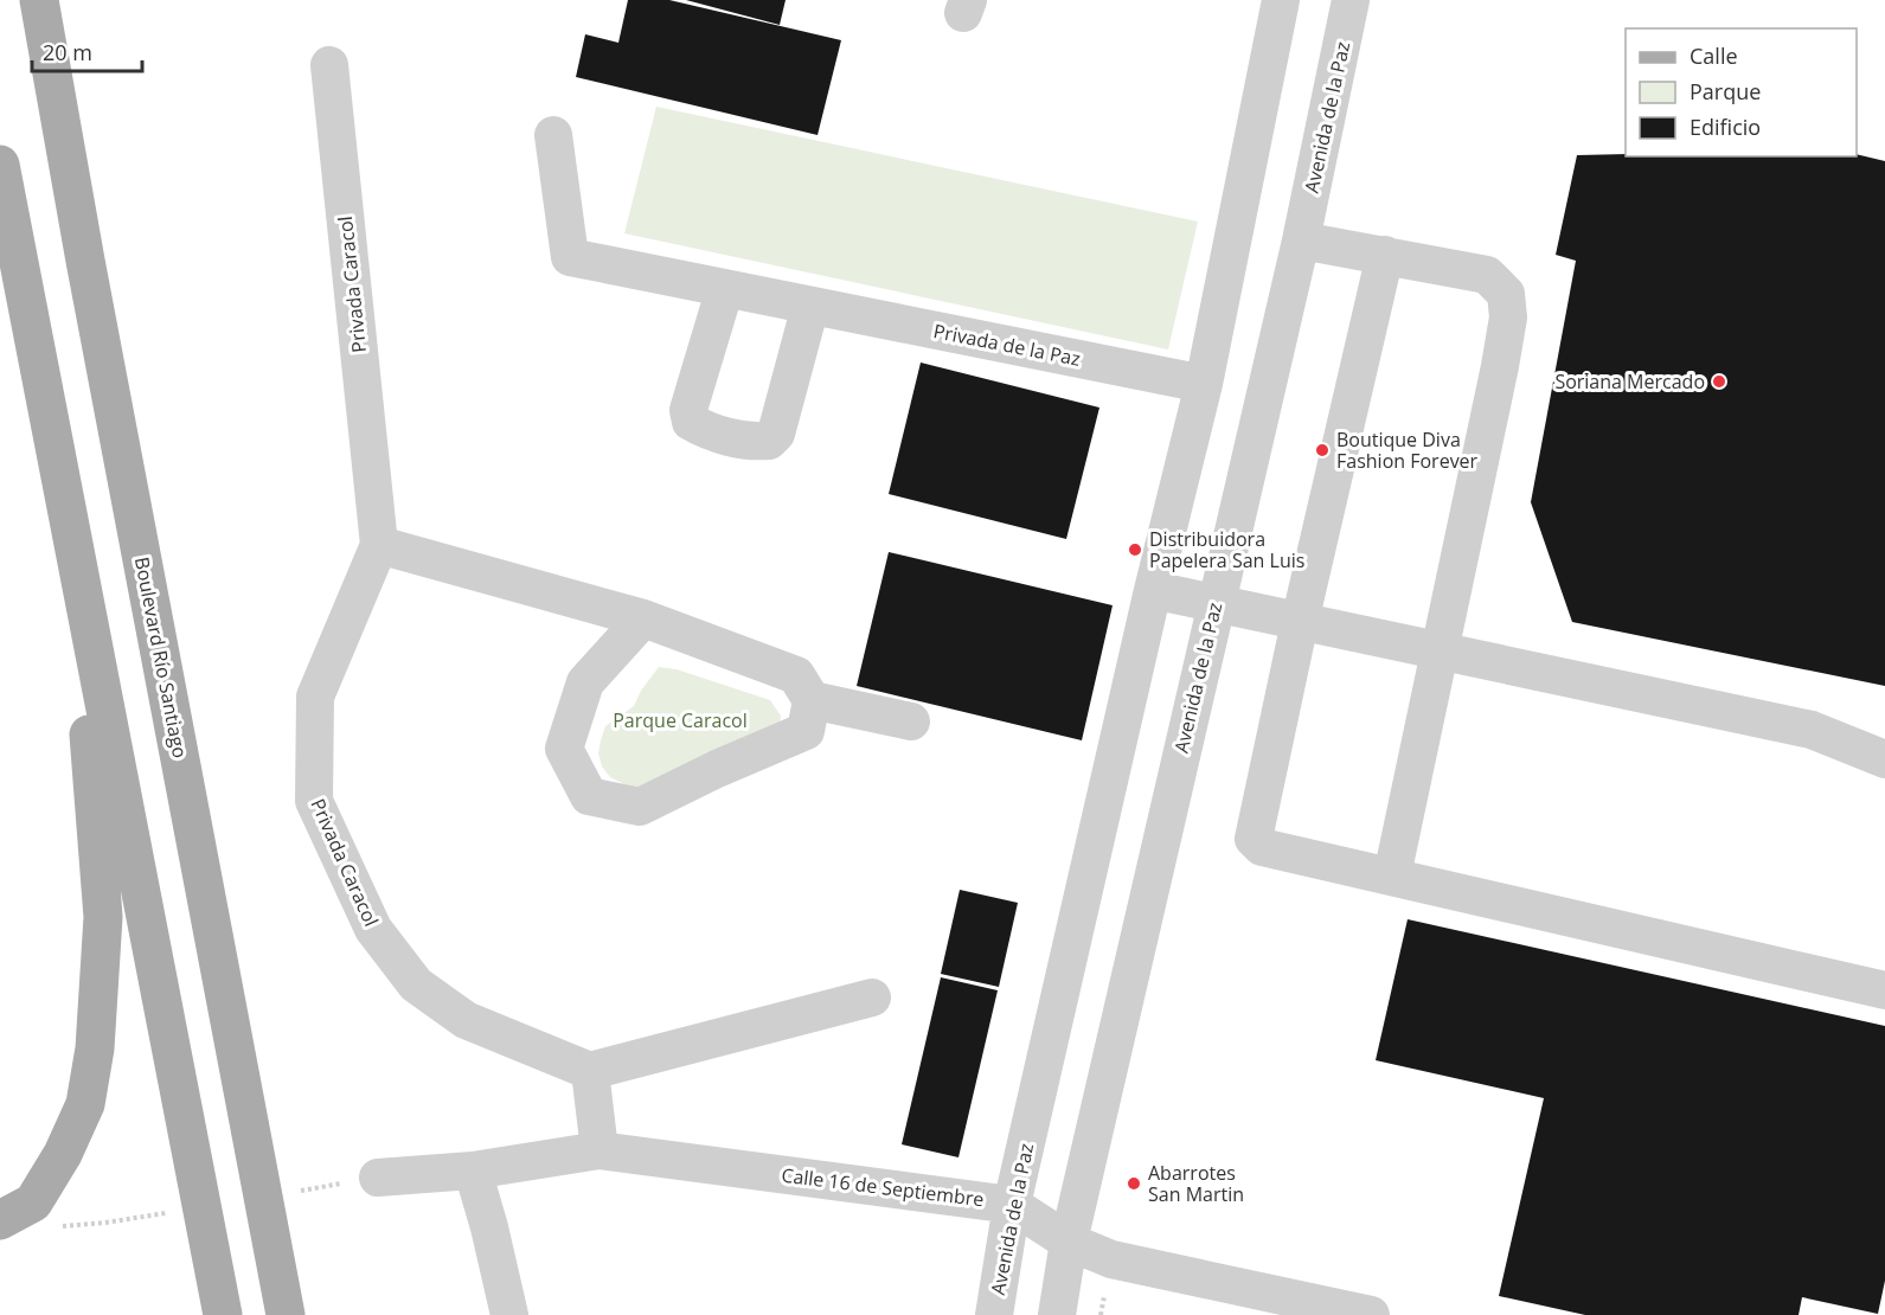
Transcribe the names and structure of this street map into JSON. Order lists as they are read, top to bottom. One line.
{"streets":{"main road":["Boulevard Río Santiago"],"street":["Avenida de la Paz","Privada Caracol","Privada de la Paz","Calle 16 de Septiembre"]},"crossings":[["Avenida de la Paz","Privada de la Paz"],["Avenida de la Paz","Calle 16 de Septiembre"]],"parks":["Parque Caracol"],"places":["Soriana Mercado","Boutique Diva Fashion Forever","Distribuidora Papelera San Luis","Abarrotes San Martin"],"legend":["Calle","Parque","Edificio"],"scale_bar":"20 m"}
